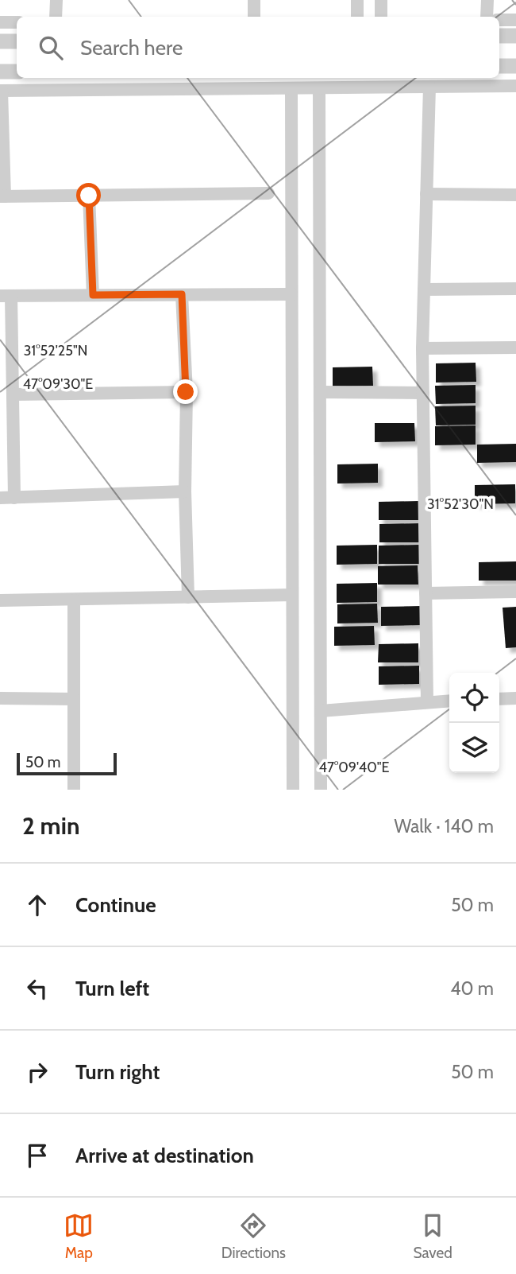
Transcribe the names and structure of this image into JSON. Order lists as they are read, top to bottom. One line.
{"scale_bar":"50 m","page":{"search":"Search here","scale":"50 m","heading":["2 min","Walk · 140 m"],"list":[["Continue","50 m"],["Turn left","40 m"],["Turn right","50 m"],"Arrive at destination"],"nav":["Map","Directions","Saved"]},"coordinates":["31°52'25\"N","47°09'30\"E","31°52'30\"N","47°09'40\"E"]}
